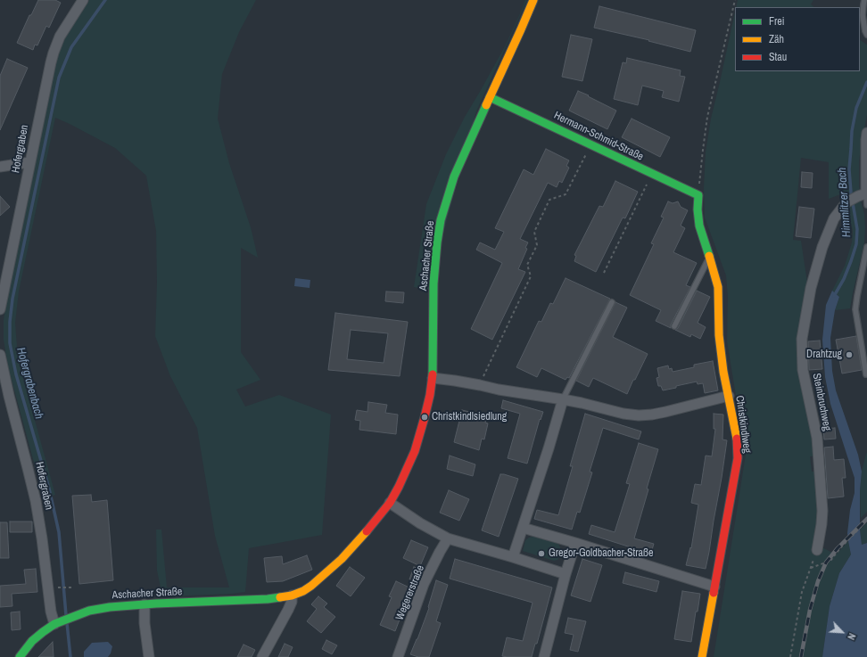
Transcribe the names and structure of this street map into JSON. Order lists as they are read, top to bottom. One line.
{"streets":{"street":["Hermann-Schmid-Straße","Hofergraben","Aschacher Straße","Steinbruchweg","Christkindlweg","Wegererstraße"]},"crossings":[["Hermann-Schmid-Straße","Aschacher Straße"],["Hermann-Schmid-Straße","Christkindlweg"],["Hofergraben","Aschacher Straße"]],"water":["Himmlitzer Bach","Hofergrabenbach"],"places":["Drahtzug","Christkindlsiedlung","Gregor-Goldbacher-Straße"],"legend":["Frei","Zäh","Stau"],"north":"bottom right"}
